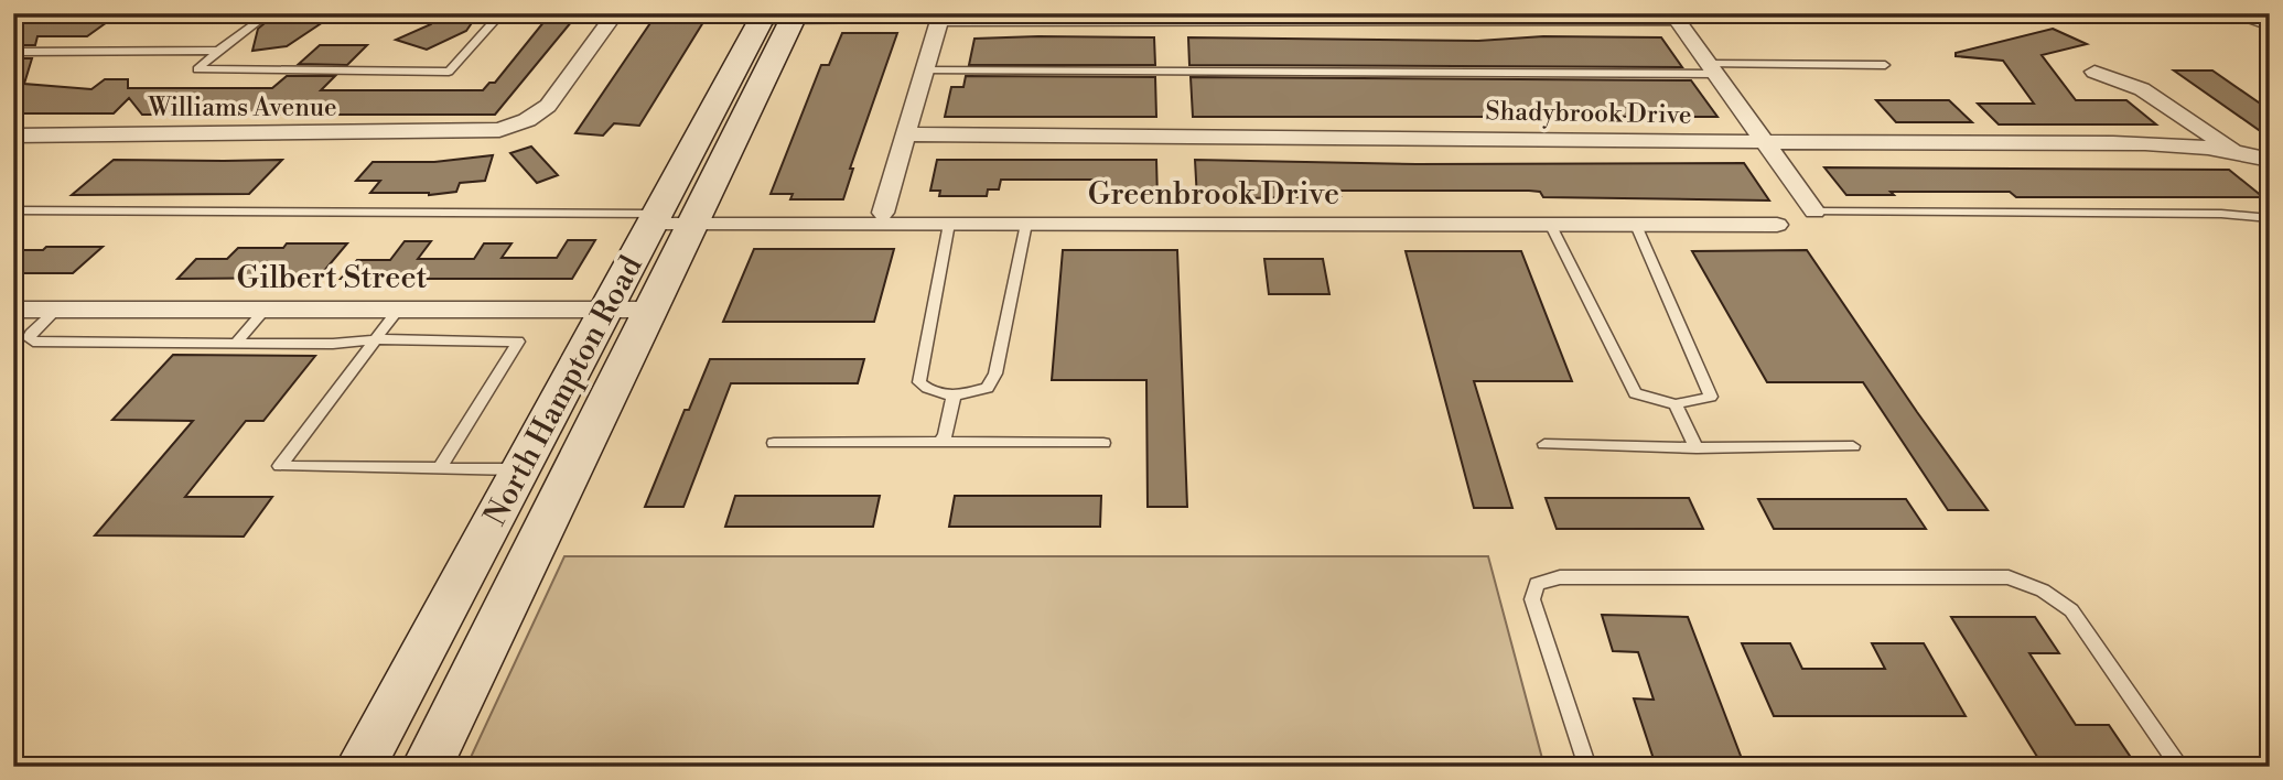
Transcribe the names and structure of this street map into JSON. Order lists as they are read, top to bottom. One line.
{"streets":{"main road":["North Hampton Road"],"street":["Williams Avenue","Shadybrook Drive","Greenbrook Drive","Gilbert Street"]},"crossings":[["Greenbrook Drive","North Hampton Road"],["Gilbert Street","North Hampton Road"]]}
